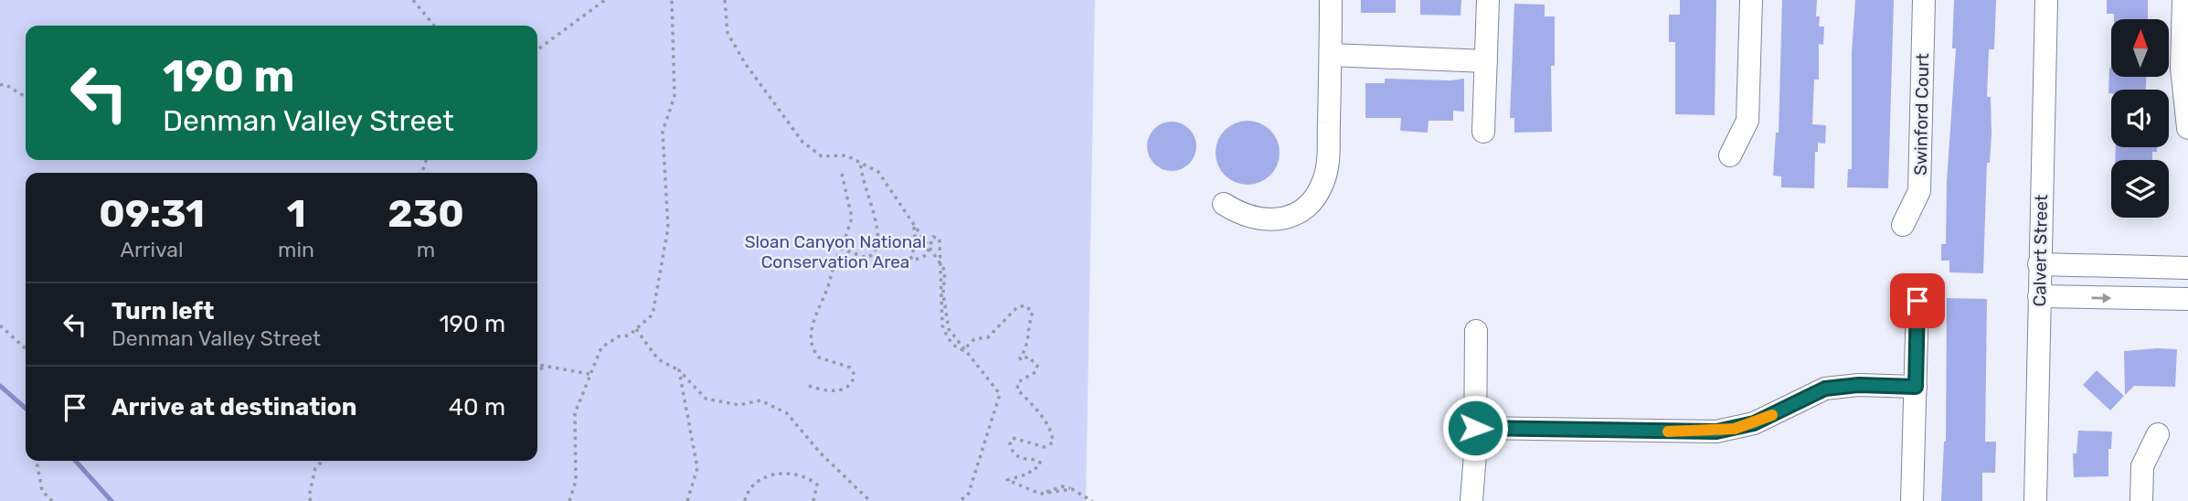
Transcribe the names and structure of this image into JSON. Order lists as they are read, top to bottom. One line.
{"streets":{"street":["Swinford Court","Calvert Street"]},"parks":["Sloan Canyon National Conservation Area"],"north":"top","page":{"turn":["190 m","Denman Valley Street"],"eta":["09:31","Arrival","1","min","230","m"],"list":[{"name":"Turn left","note":"Denman Valley Street","value":"190 m"},{"name":"Arrive at destination","value":"40 m"}]}}
